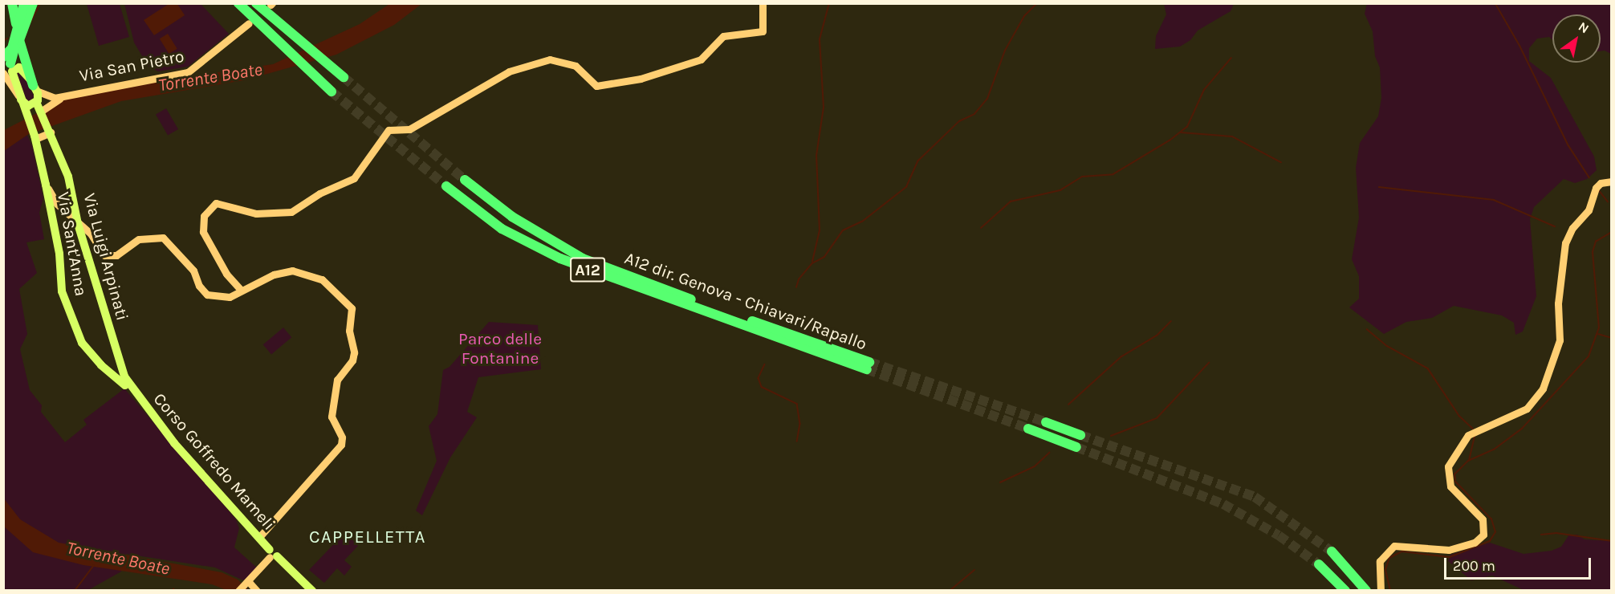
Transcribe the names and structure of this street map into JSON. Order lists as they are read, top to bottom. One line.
{"streets":{"highway":["A12","A12 dir. Genova - Chiavari/Rapallo"],"main road":["Via Sant'Anna","Via Luigi Arpinati","Corso Goffredo Mameli"],"street":["Via San Pietro"]},"crossings":[["Via Sant'Anna","Via Luigi Arpinati"],["Via Sant'Anna","Corso Goffredo Mameli"],["Via Luigi Arpinati","Corso Goffredo Mameli"],["A12","A12 dir. Genova - Chiavari/Rapallo"]],"districts":["CAPPELLETTA"],"water":["Torrente Boate"],"parks":["Parco delle Fontanine"],"scale_bar":"200 m","north":"top right"}
